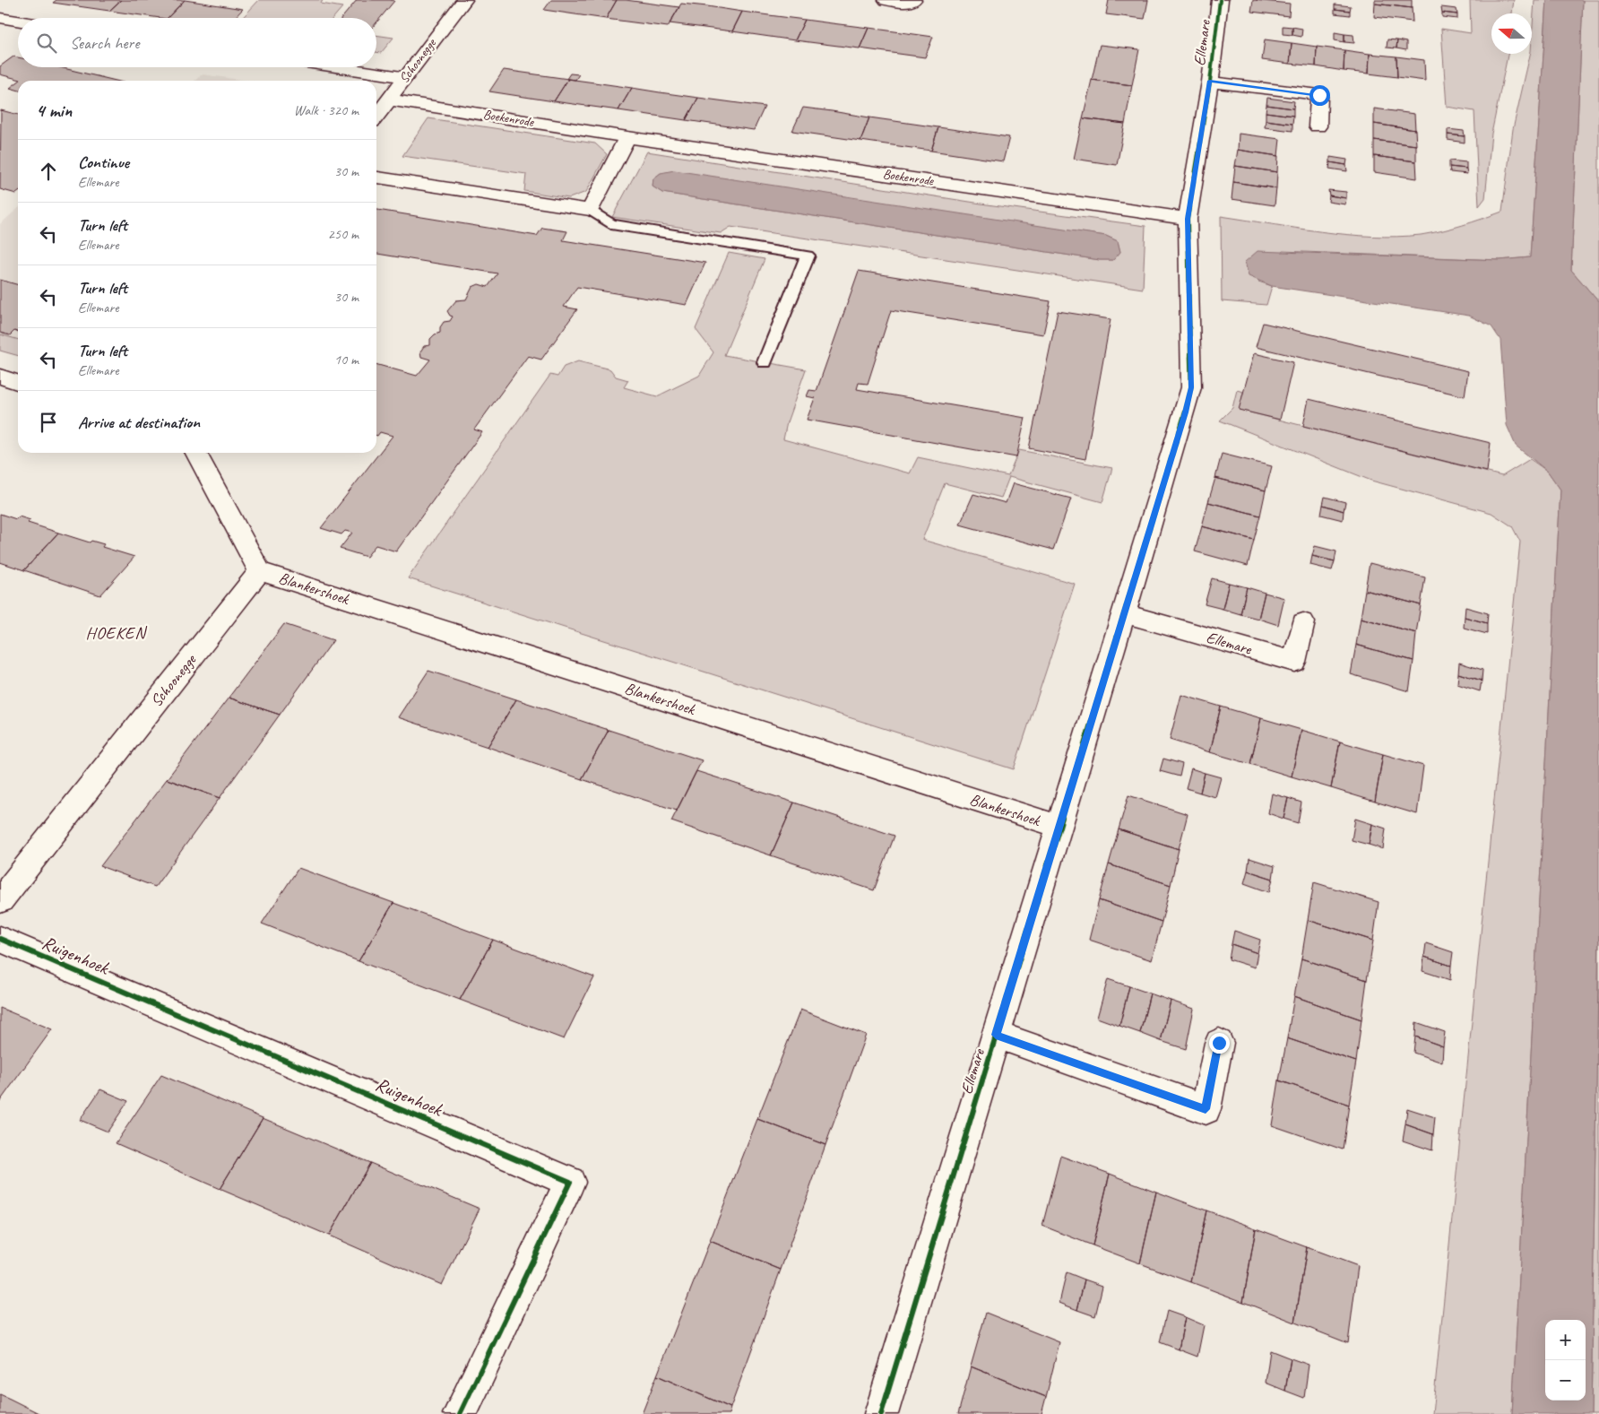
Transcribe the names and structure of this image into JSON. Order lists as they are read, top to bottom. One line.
{"streets":{"street":["Ellemare","Schoonegge","Boekenrode","Blankershoek","Ruigenhoek"]},"crossings":[["Ellemare","Boekenrode"],["Ellemare","Blankershoek"],["Schoonegge","Boekenrode"],["Schoonegge","Blankershoek"]],"districts":["HOEKEN"],"north":"left","page":{"search":"Search here","heading":["4 min","Walk · 320 m"],"list":[["Continue","Ellemare","30 m"],["Turn left","Ellemare","250 m"],["Turn left","Ellemare","30 m"],["Turn left","Ellemare","10 m"],"Arrive at destination"],"map_buttons":["+","−"]}}
